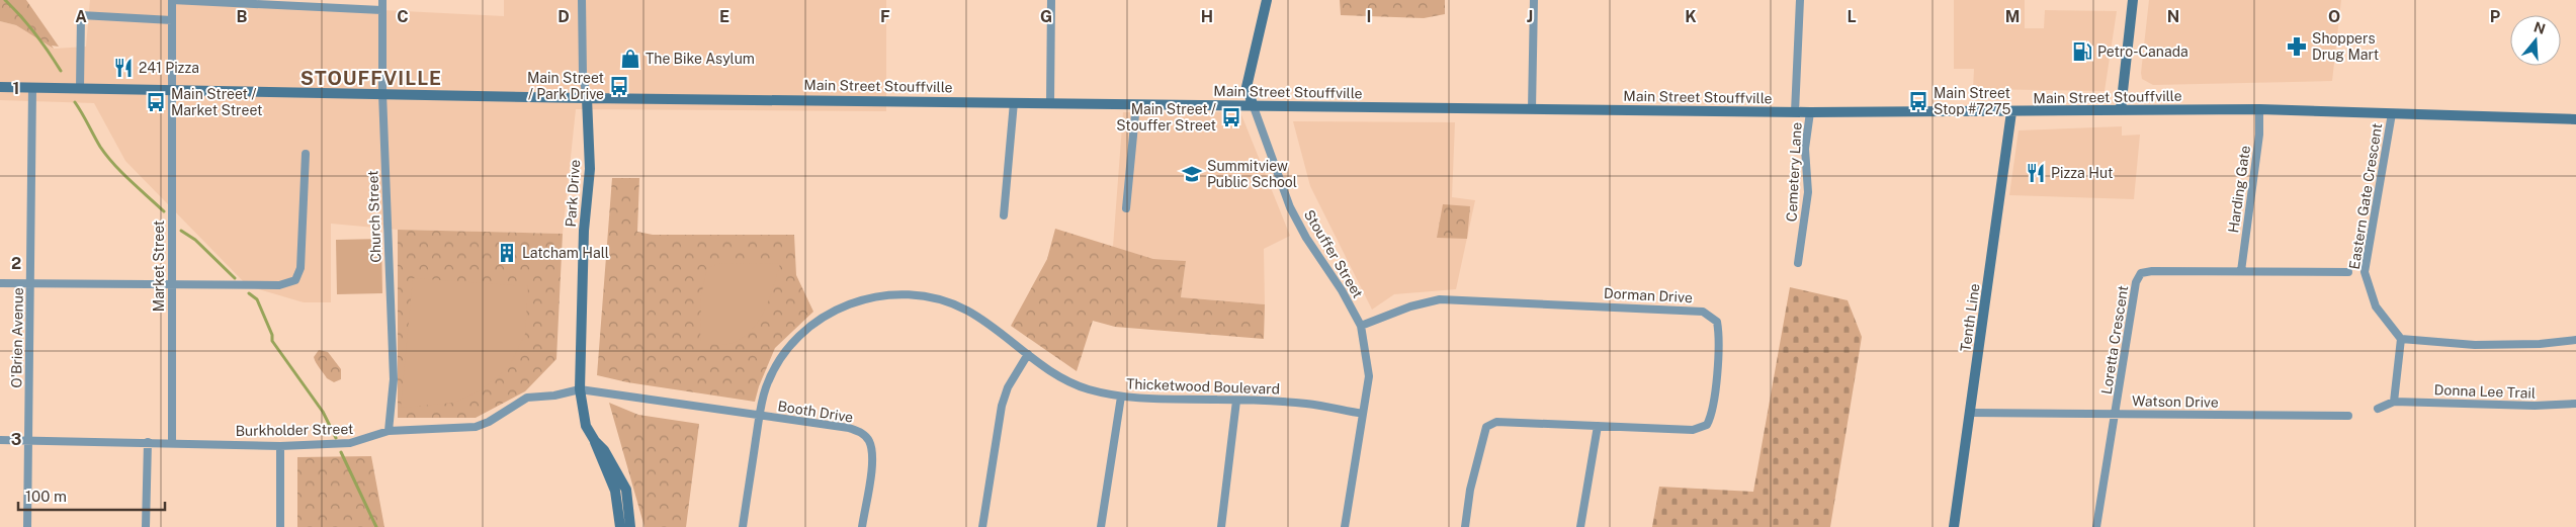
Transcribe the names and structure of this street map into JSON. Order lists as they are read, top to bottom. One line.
{"streets":{"main road":["Main Street Stouffville","Park Drive","Stouffer Street","Tenth Line"],"street":["Cemetery Lane","Harding Gate","Eastern Gate Crescent","Church Street","Market Street","Dorman Drive","O'Brien Avenue","Loretta Crescent","Thicketwood Boulevard","Donna Lee Trail","Watson Drive","Booth Drive","Burkholder Street"]},"crossings":[["Main Street Stouffville","Cemetery Lane"],["Main Street Stouffville","Harding Gate"],["Main Street Stouffville","Park Drive"],["Main Street Stouffville","Eastern Gate Crescent"],["Main Street Stouffville","Church Street"],["Main Street Stouffville","Stouffer Street"],["Main Street Stouffville","Market Street"],["Main Street Stouffville","Tenth Line"],["Main Street Stouffville","O'Brien Avenue"],["Harding Gate","Loretta Crescent"],["Park Drive","Burkholder Street"],["Church Street","Burkholder Street"],["Stouffer Street","Dorman Drive"],["Stouffer Street","Thicketwood Boulevard"],["Market Street","Burkholder Street"],["Tenth Line","Watson Drive"],["O'Brien Avenue","Burkholder Street"],["Loretta Crescent","Watson Drive"],["Thicketwood Boulevard","Booth Drive"]],"districts":["STOUFFVILLE"],"places":{"pharmacy":["Shoppers Drug Mart"],"fuel station":["Petro-Canada"],"shop":["The Bike Asylum"],"restaurant":["241 Pizza","Pizza Hut"],"bus stop":["Main Street / Park Drive","Main Street Stop #7275","Main Street / Market Street","Main Street / Stouffer Street"],"school or university":["Summitview Public School"],"building":["Latcham Hall"]},"scale_bar":"100 m","north":"top","grid":{"columns":["A","B","C","D","E","F","G","H","I","J","K","L","M","N","O","P"],"rows":["1","2","3"]}}
